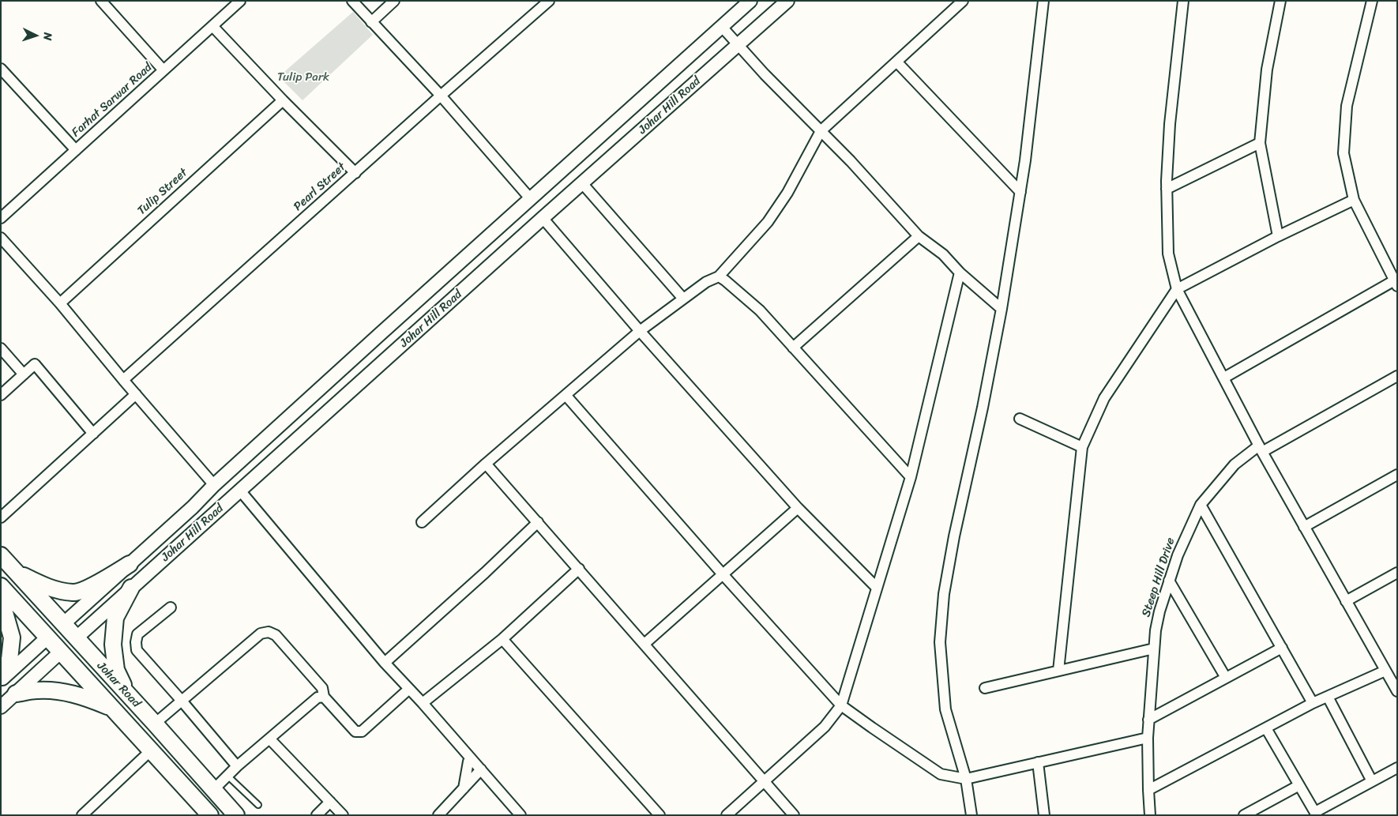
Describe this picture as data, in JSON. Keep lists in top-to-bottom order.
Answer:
{
  "streets": {
    "main road": ["Johar Road"],
    "street": [
      "Farhat Sarwar Road",
      "Johar Hill Road",
      "Pearl Street",
      "Tulip Street",
      "Steep Hill Drive"
    ]
  },
  "crossings": [
    ["Johar Hill Road", "Johar Road"]
  ],
  "parks": ["Tulip Park"],
  "north": "right"
}
